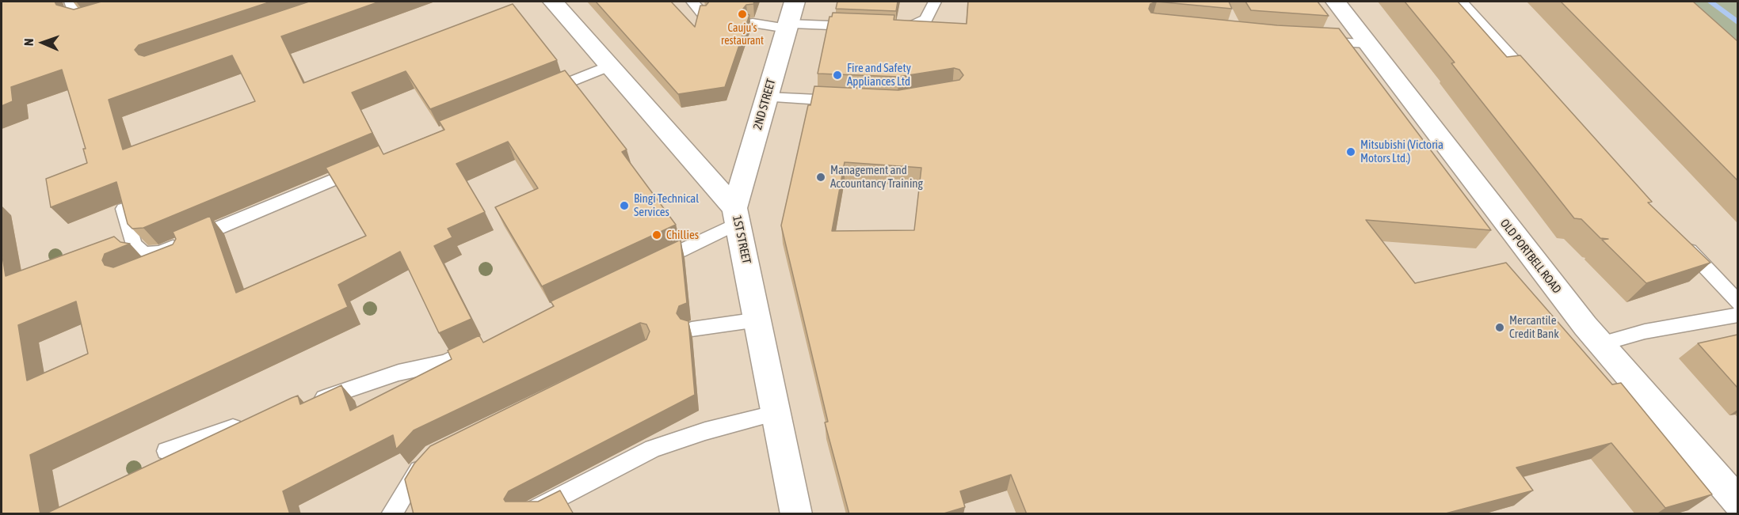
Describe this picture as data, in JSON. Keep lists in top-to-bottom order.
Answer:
{
  "streets": {
    "street": ["2ND STREET", "1ST STREET", "OLD PORTBELL ROAD"]
  },
  "crossings": [
    ["2ND STREET", "1ST STREET"]
  ],
  "places": [
    "Cauju's restaurant",
    "Fire and Safety Appliances Ltd",
    "Mitsubishi (Victoria Motors Ltd.)",
    "Management and Accountancy Training",
    "Bingi Technical Services",
    "Chillies",
    "Mercantile Credit Bank"
  ],
  "north": "left"
}
